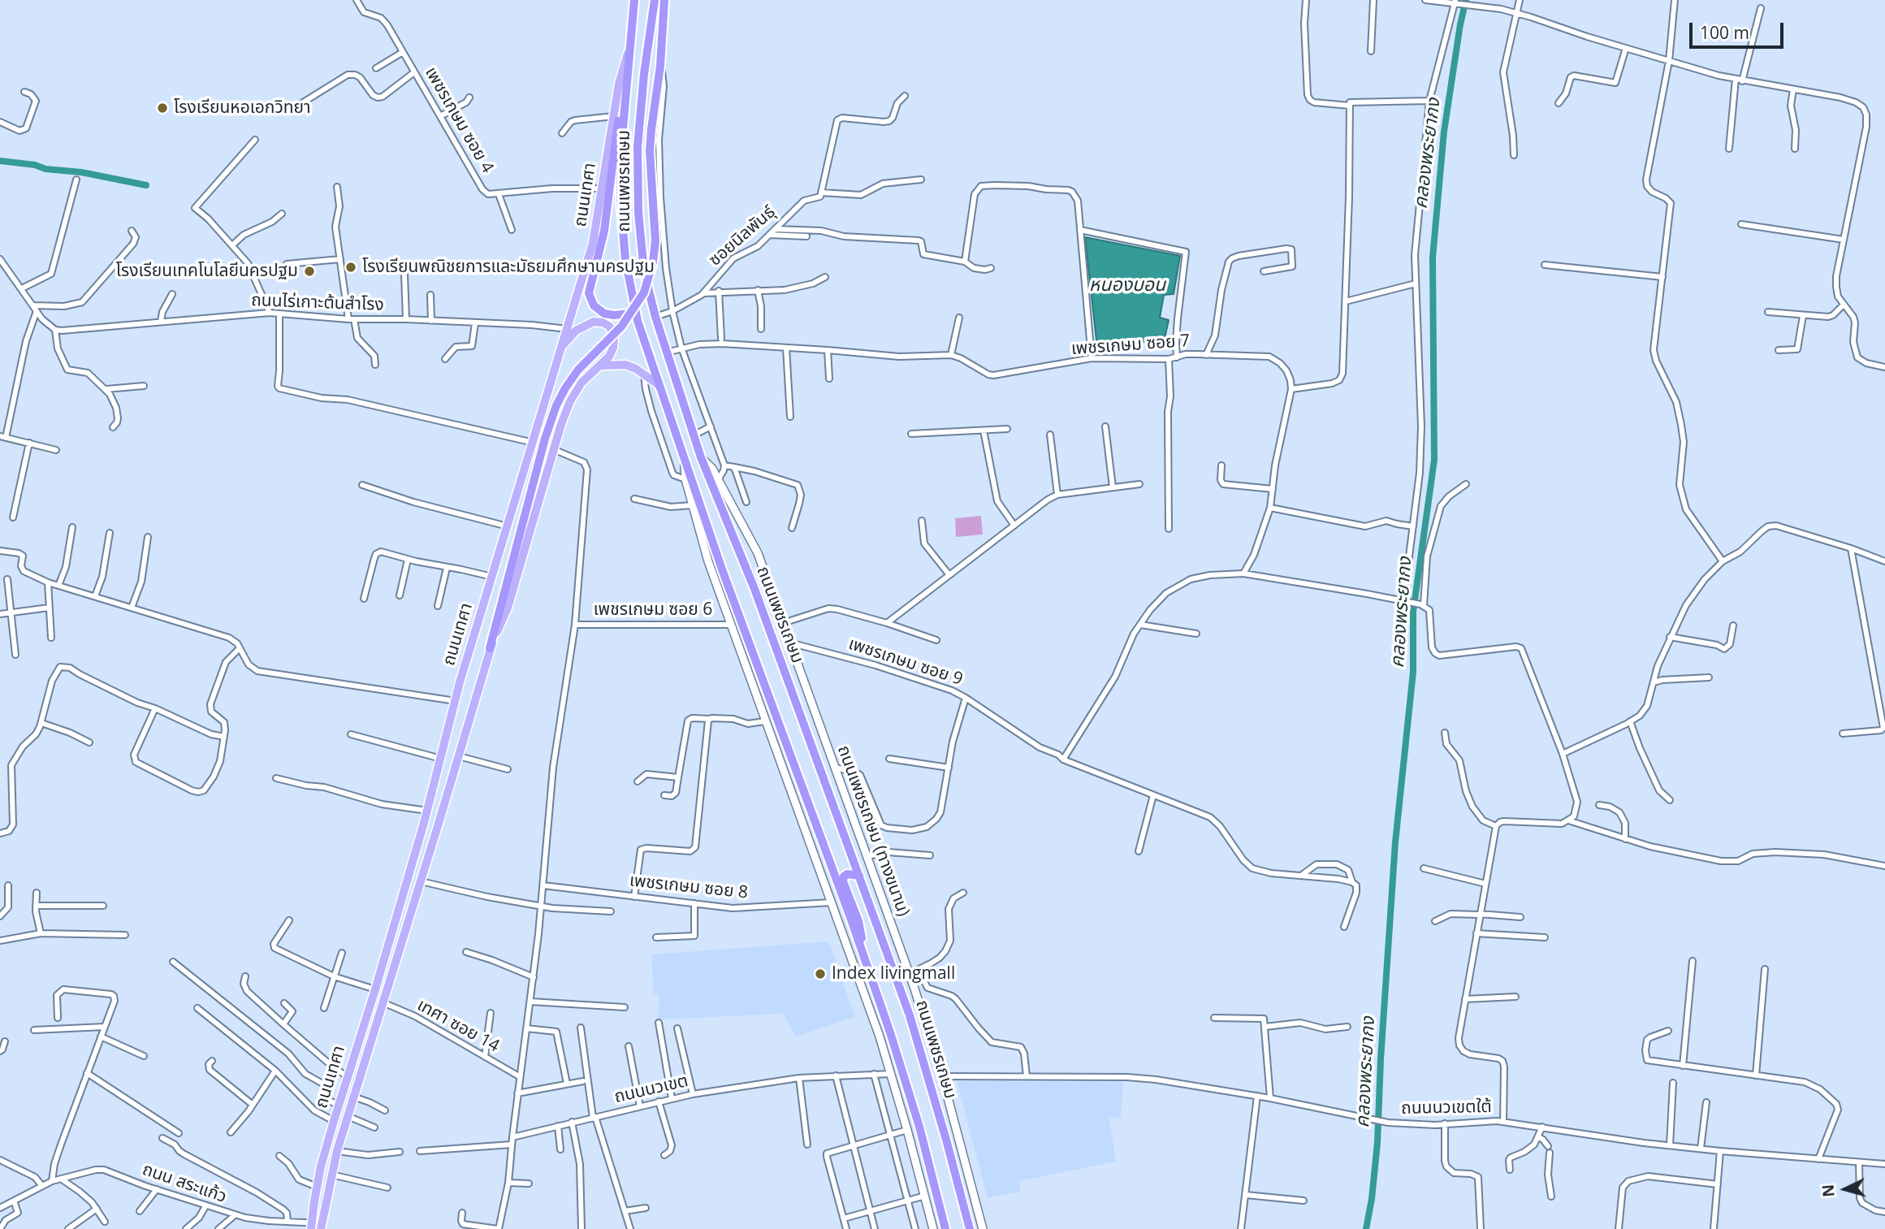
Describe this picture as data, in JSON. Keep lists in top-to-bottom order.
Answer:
{
  "streets": {
    "highway": ["ถนนเพชรเกษม"],
    "main road": ["ถนนเทศา", "ถนนเพชรเกษม (ทางขนาน)"],
    "street": [
      "เพชรเกษม ซอย 4",
      "ซอยนิลพันธุ์",
      "ถนนไร่เกาะต้นสำโรง",
      "เพชรเกษม ซอย 7",
      "เพชรเกษม ซอย 6",
      "เพชรเกษม ซอย 9",
      "เพชรเกษม ซอย 8",
      "เทศา ซอย 14",
      "ถนนนวเขต",
      "ถนนนวเขตใต้",
      "ถนน สระแก้ว"
    ]
  },
  "crossings": [
    ["เพชรเกษม ซอย 4", "ถนนเทศา"],
    ["ถนนเพชรเกษม", "ถนนเทศา"],
    ["ถนนเพชรเกษม", "ซอยนิลพันธุ์"],
    ["ถนนเพชรเกษม", "ถนนเพชรเกษม (ทางขนาน)"],
    ["ถนนเทศา", "ถนนไร่เกาะต้นสำโรง"],
    ["ถนนเทศา", "เทศา ซอย 14"],
    ["ถนนเทศา", "ถนน สระแก้ว"],
    ["เพชรเกษม ซอย 9", "ถนนเพชรเกษม (ทางขนาน)"],
    ["ถนนเพชรเกษม (ทางขนาน)", "ถนนนวเขตใต้"]
  ],
  "water": ["คลองพระยากง", "หนองบอน"],
  "places": [
    "โรงเรียนหอเอกวิทยา",
    "โรงเรียนพณิชยการและมัธยมศึกษานครปฐม",
    "โรงเรียนเทคโนโลยีนครปฐม",
    "Index livingmall"
  ],
  "scale_bar": "100 m",
  "north": "left"
}
